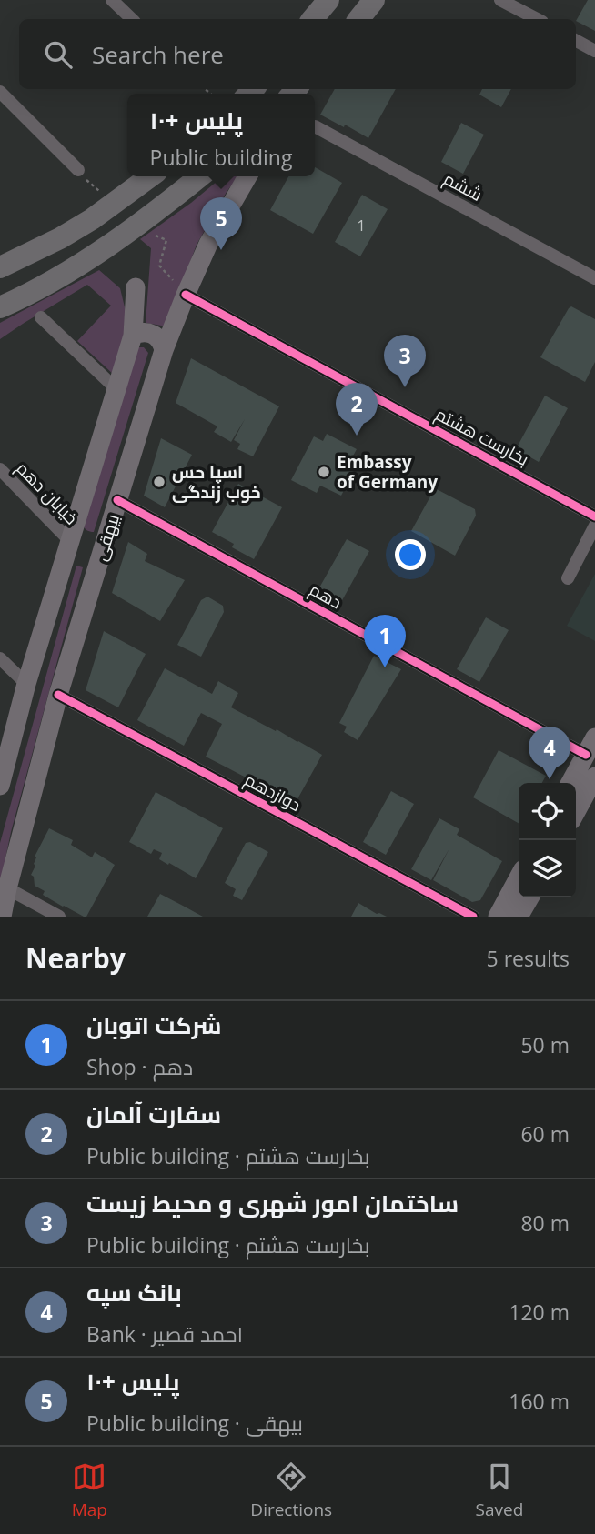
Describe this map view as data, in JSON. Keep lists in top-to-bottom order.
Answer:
{
  "streets": {
    "main road": ["بیهقی"],
    "street": [
      "ششم",
      "بخارست هشتم",
      "خیابان دهم",
      "دهم",
      "دوازدهم"
    ]
  },
  "crossings": [
    ["بخارست هشتم", "بیهقی"],
    ["خیابان دهم", "بیهقی"],
    ["بیهقی", "دهم"],
    ["بیهقی", "دوازدهم"]
  ],
  "places": ["Embassy of Germany", "اسپا حس خوب زندگی"],
  "house_numbers": ["1"],
  "page": {
    "search": "Search here",
    "popup": ["پلیس +۱٠", "Public building"],
    "pins": [
      "5",
      "3",
      "2",
      "1",
      "4"
    ],
    "heading": ["Nearby", "5 results"],
    "list": [
      {
        "mark": "1",
        "name": "شرکت اتوبان",
        "note": "Shop · دهم",
        "value": "50 m"
      },
      {
        "mark": "2",
        "name": "سفارت آلمان",
        "note": "Public building · بخارست هشتم",
        "value": "60 m"
      },
      {
        "mark": "3",
        "name": "ساختمان امور شهری و محیط زیست",
        "note": "Public building · بخارست هشتم",
        "value": "80 m"
      },
      {
        "mark": "4",
        "name": "بانک سپه",
        "note": "Bank · احمد قصیر",
        "value": "120 m"
      },
      {
        "mark": "5",
        "name": "پلیس +۱٠",
        "note": "Public building · بیهقی",
        "value": "160 m"
      }
    ],
    "nav": ["Map", "Directions", "Saved"]
  }
}
